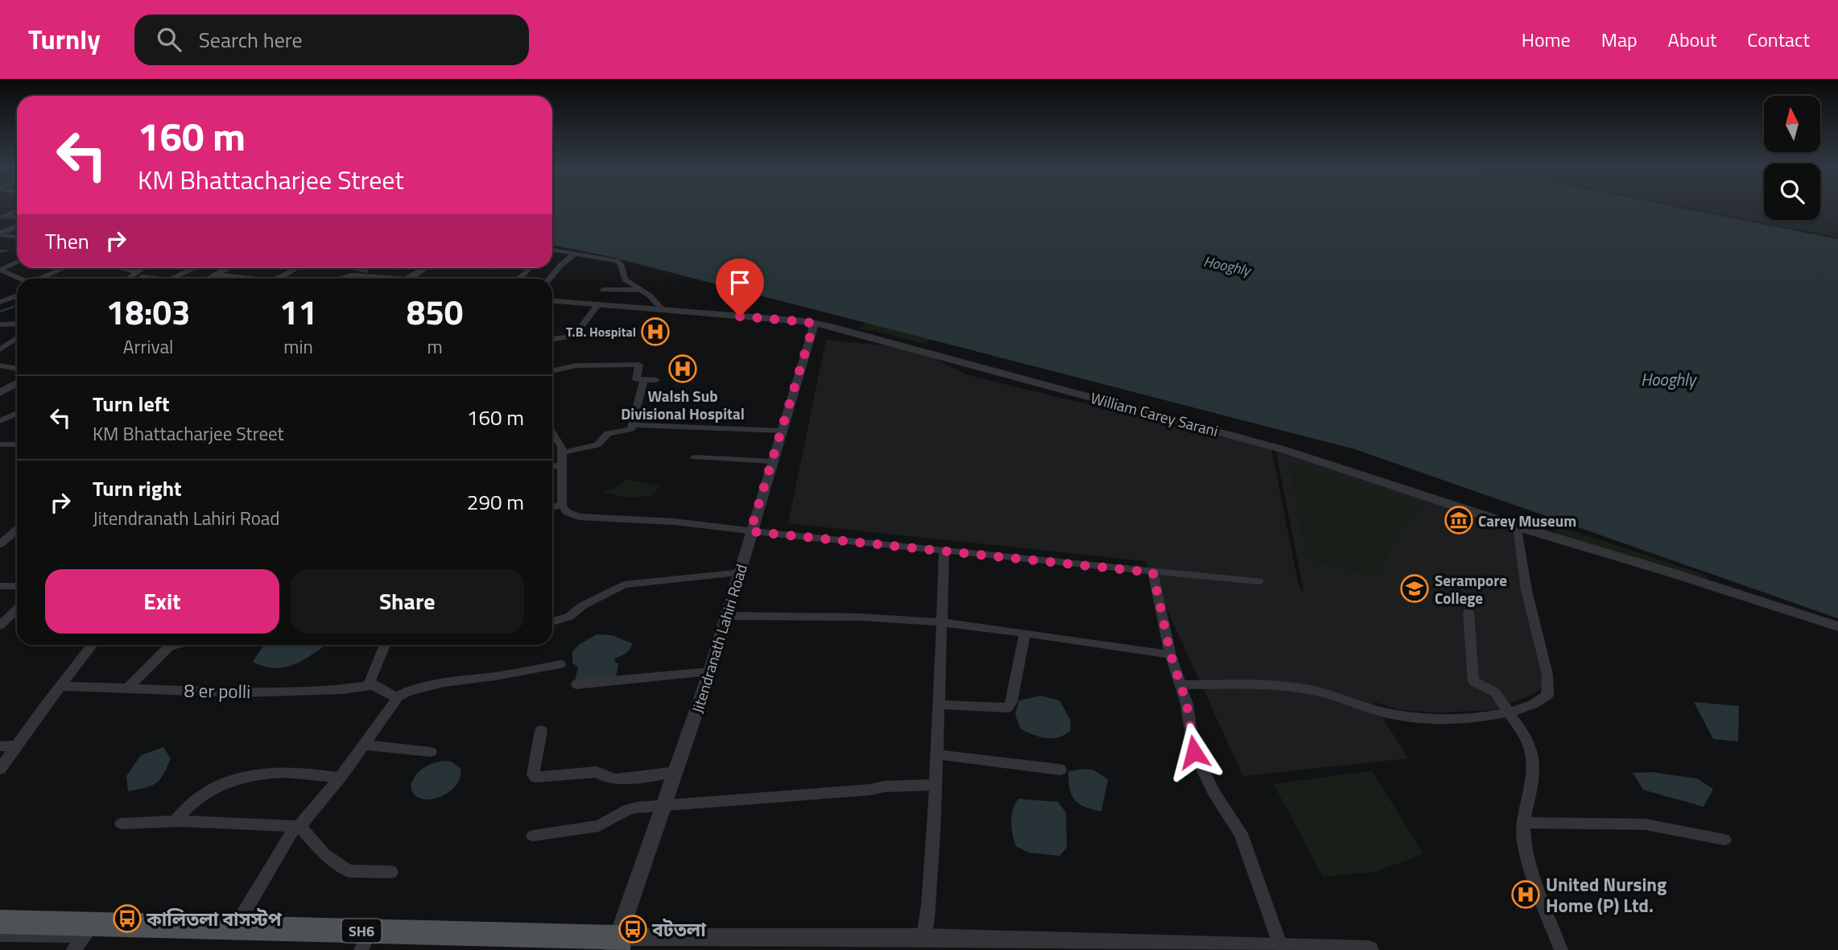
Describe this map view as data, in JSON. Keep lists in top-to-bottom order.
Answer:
{
  "streets": {
    "main road": ["SH6"],
    "street": ["William Carey Sarani", "Jitendranath Lahiri Road", "8 er polli"]
  },
  "crossings": [
    ["William Carey Sarani", "Jitendranath Lahiri Road"],
    ["Jitendranath Lahiri Road", "SH6"]
  ],
  "water": ["Hooghly"],
  "places": {
    "hospital": ["T.B. Hospital", "Walsh Sub Divisional Hospital", "United Nursing Home (P) Ltd."],
    "museum": ["Carey Museum"],
    "school or university": ["Serampore College"],
    "bus stop": ["কালিতলা বাসস্টপ", "বটতলা"]
  },
  "north": "top",
  "page": {
    "header": "Turnly",
    "search": "Search here",
    "nav": [
      "Home",
      "Map",
      "About",
      "Contact"
    ],
    "turn": ["160 m", "KM Bhattacharjee Street"],
    "then": "Then",
    "eta": [
      "18:03",
      "Arrival",
      "11",
      "min",
      "850",
      "m"
    ],
    "list": [
      {
        "name": "Turn left",
        "note": "KM Bhattacharjee Street",
        "value": "160 m"
      },
      {
        "name": "Turn right",
        "note": "Jitendranath Lahiri Road",
        "value": "290 m"
      }
    ],
    "buttons": ["Exit", "Share"]
  }
}
